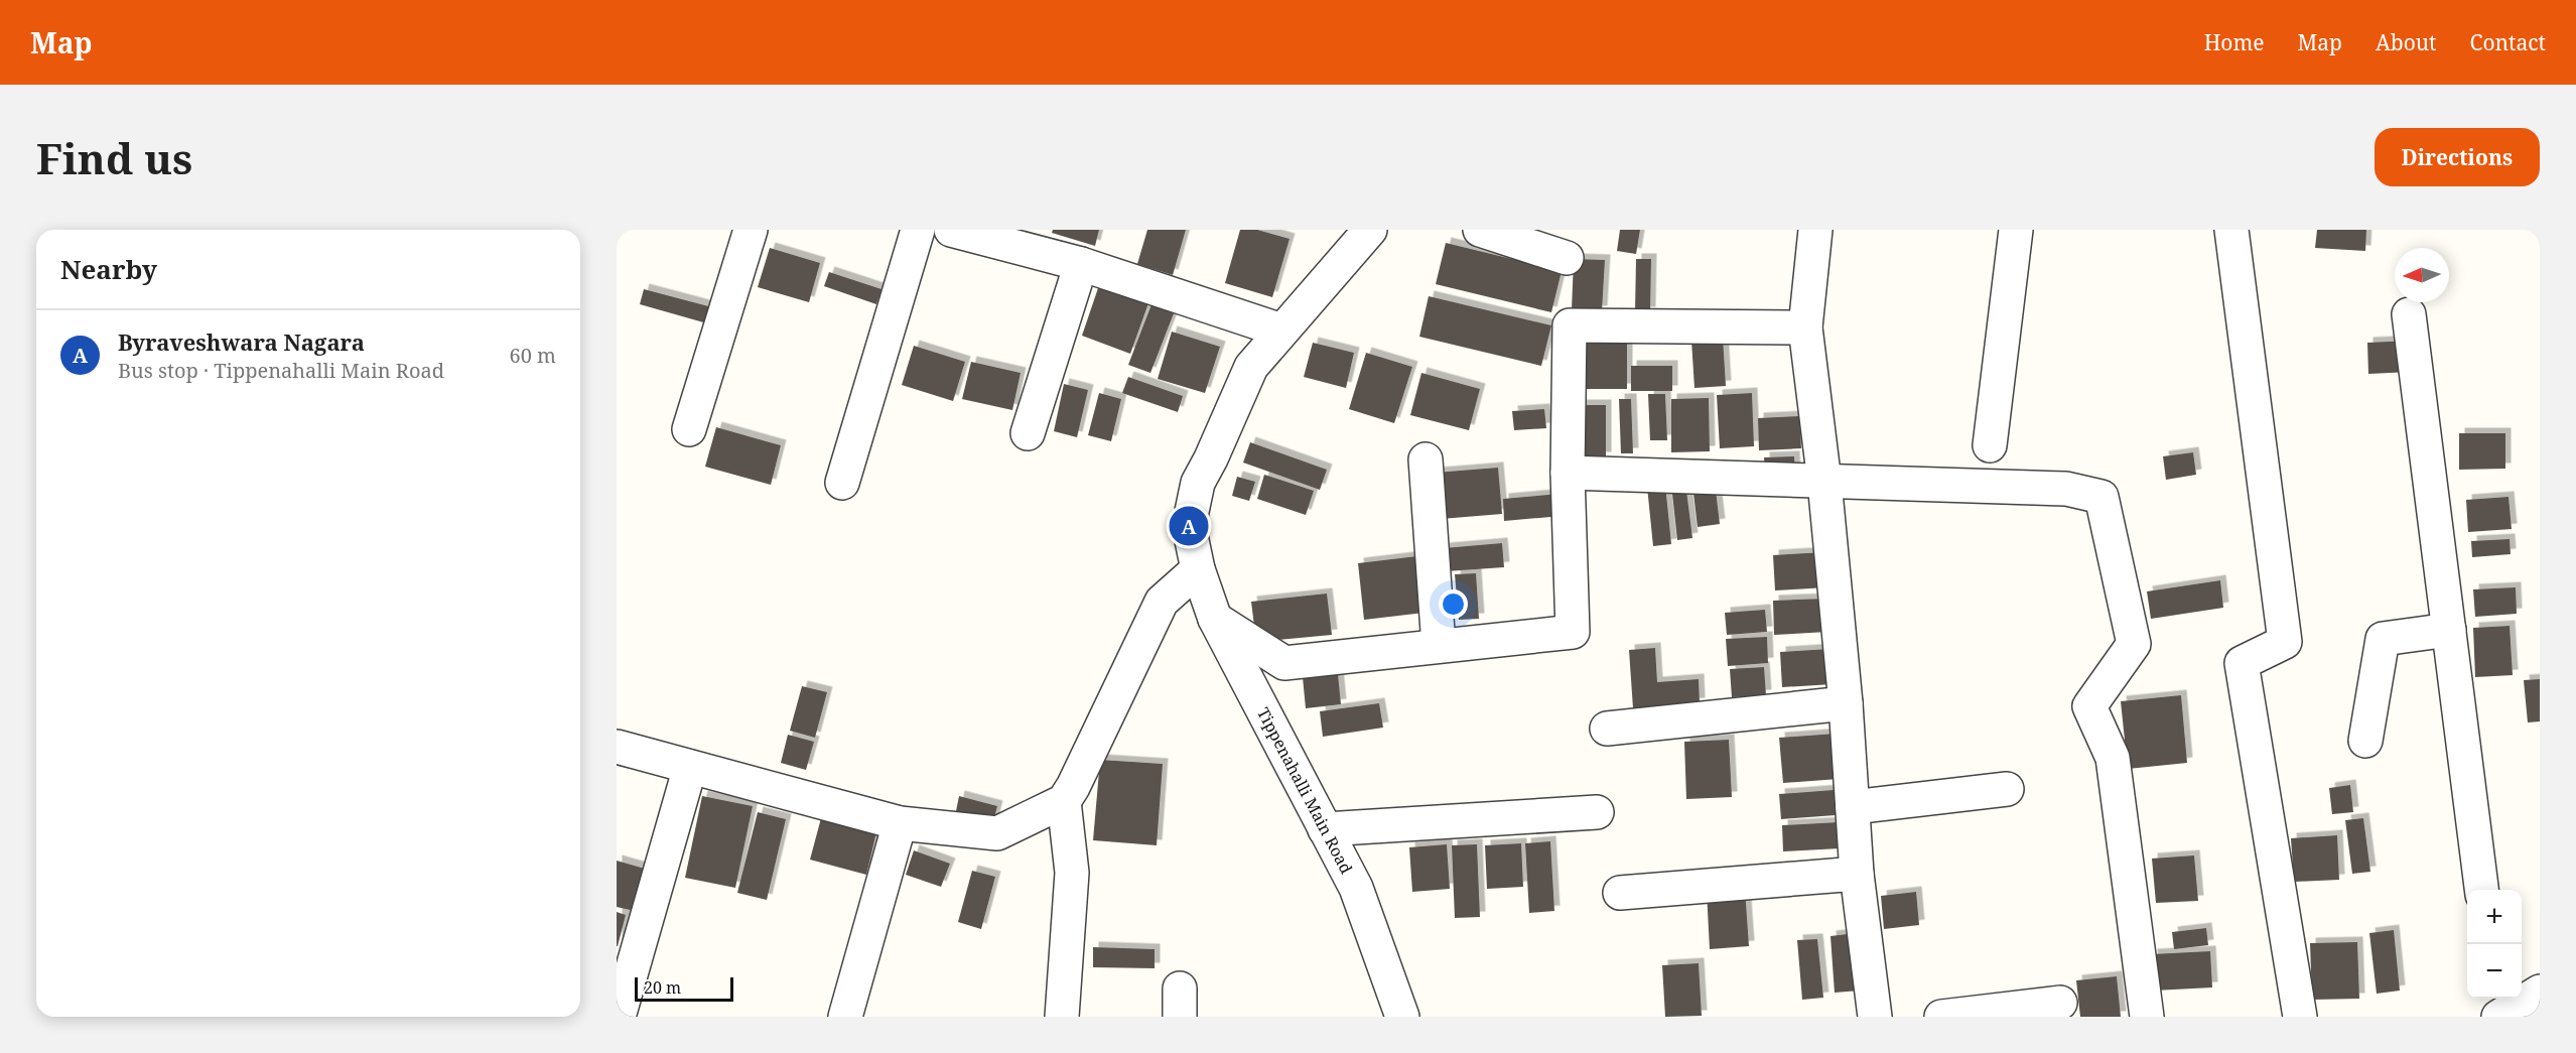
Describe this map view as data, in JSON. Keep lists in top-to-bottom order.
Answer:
{
  "streets": {
    "street": ["Tippenahalli Main Road"]
  },
  "scale_bar": "20 m",
  "north": "left",
  "page": {
    "header": "Map",
    "nav": [
      "Home",
      "Map",
      "About",
      "Contact"
    ],
    "buttons": "Directions",
    "title": "Find us",
    "heading": "Nearby",
    "list": [
      {
        "mark": "A",
        "name": "Byraveshwara Nagara",
        "note": "Bus stop · Tippenahalli Main Road",
        "value": "60 m"
      }
    ],
    "pins": "A",
    "map_buttons": ["+", "−"],
    "scale": "20 m"
  }
}
